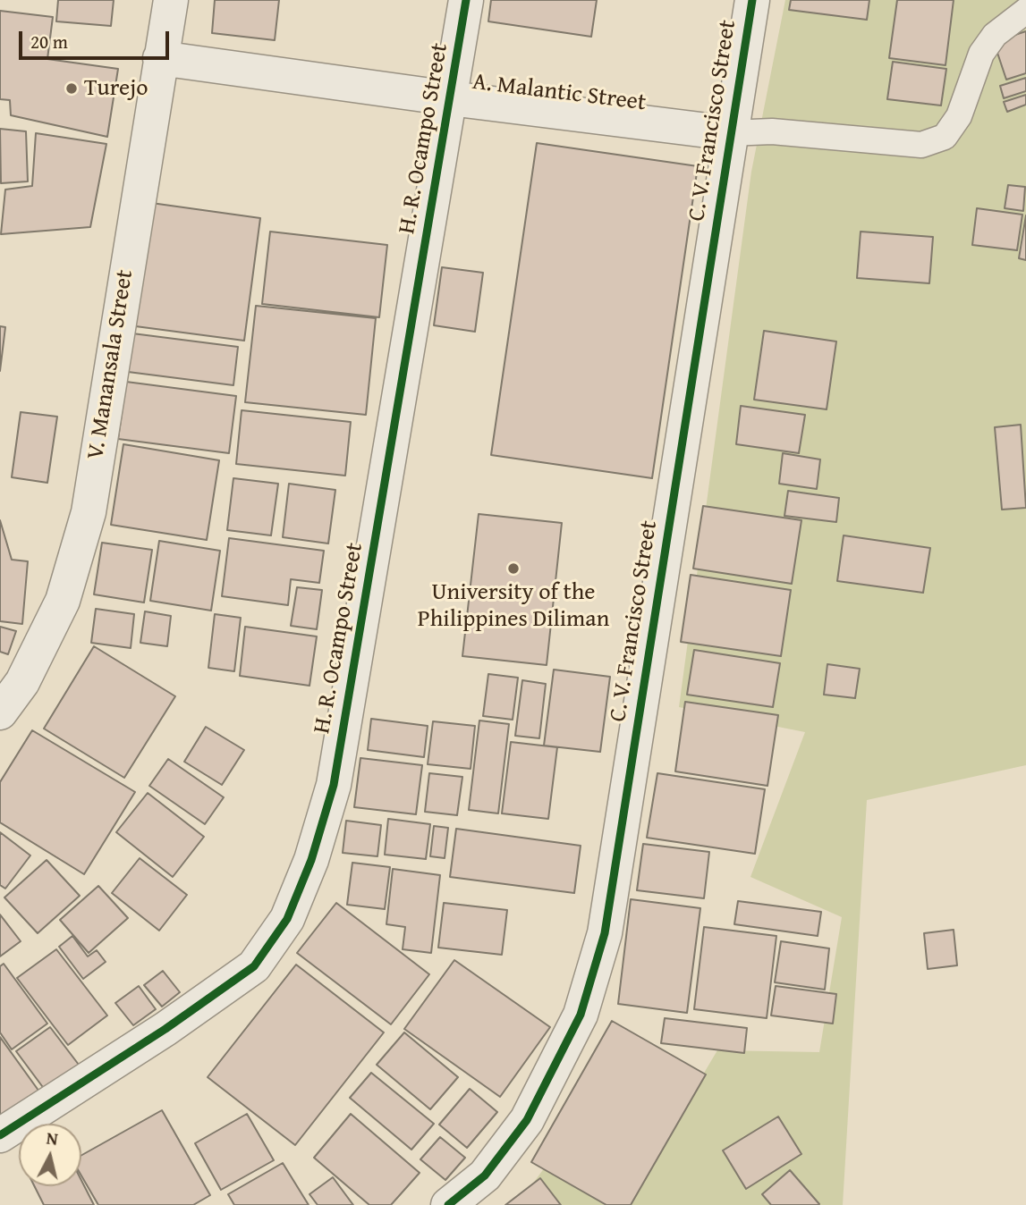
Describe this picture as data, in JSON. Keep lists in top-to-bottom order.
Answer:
{
  "streets": {
    "street": [
      "A. Malantic Street",
      "C. V. Francisco Street",
      "H. R. Ocampo Street",
      "V. Manansala Street"
    ]
  },
  "crossings": [
    ["A. Malantic Street", "C. V. Francisco Street"],
    ["A. Malantic Street", "H. R. Ocampo Street"],
    ["A. Malantic Street", "V. Manansala Street"]
  ],
  "places": ["Turejo", "University of the Philippines Diliman"],
  "scale_bar": "20 m",
  "north": "top"
}
